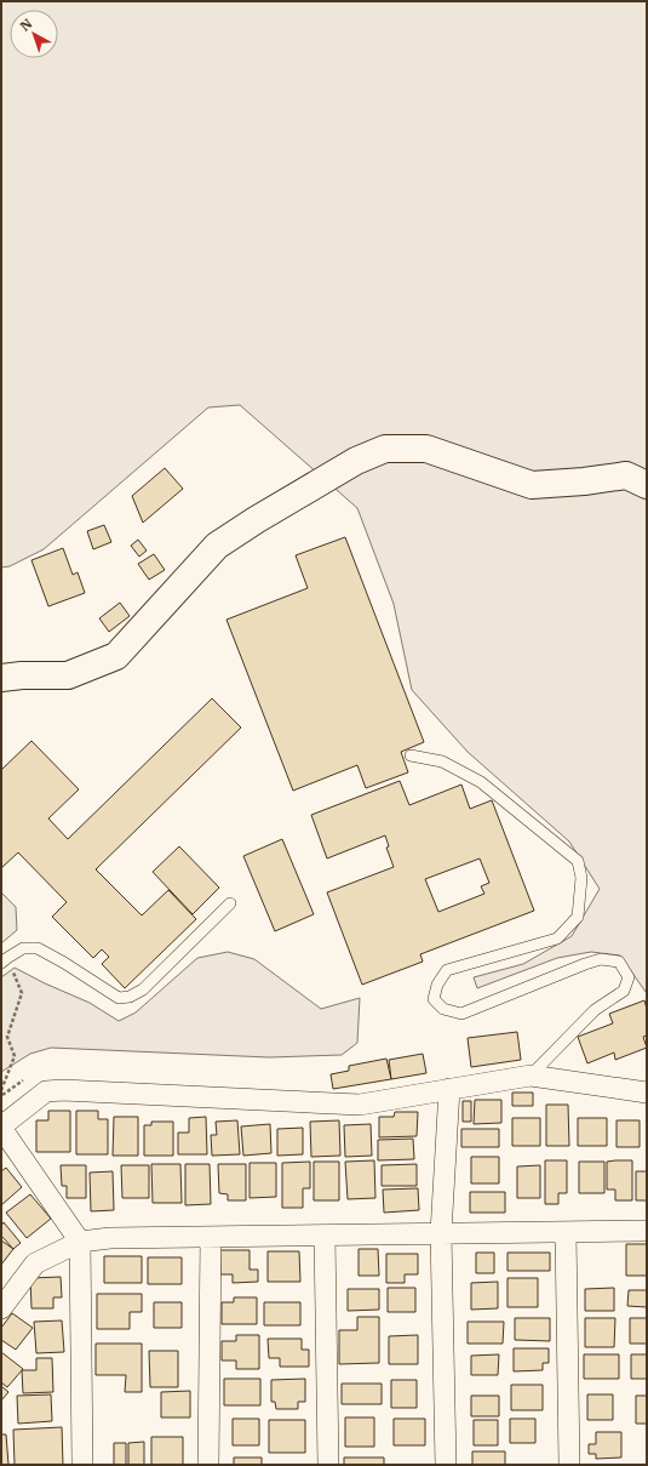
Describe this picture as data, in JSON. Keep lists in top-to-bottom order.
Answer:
{
  "north": "top left"
}
